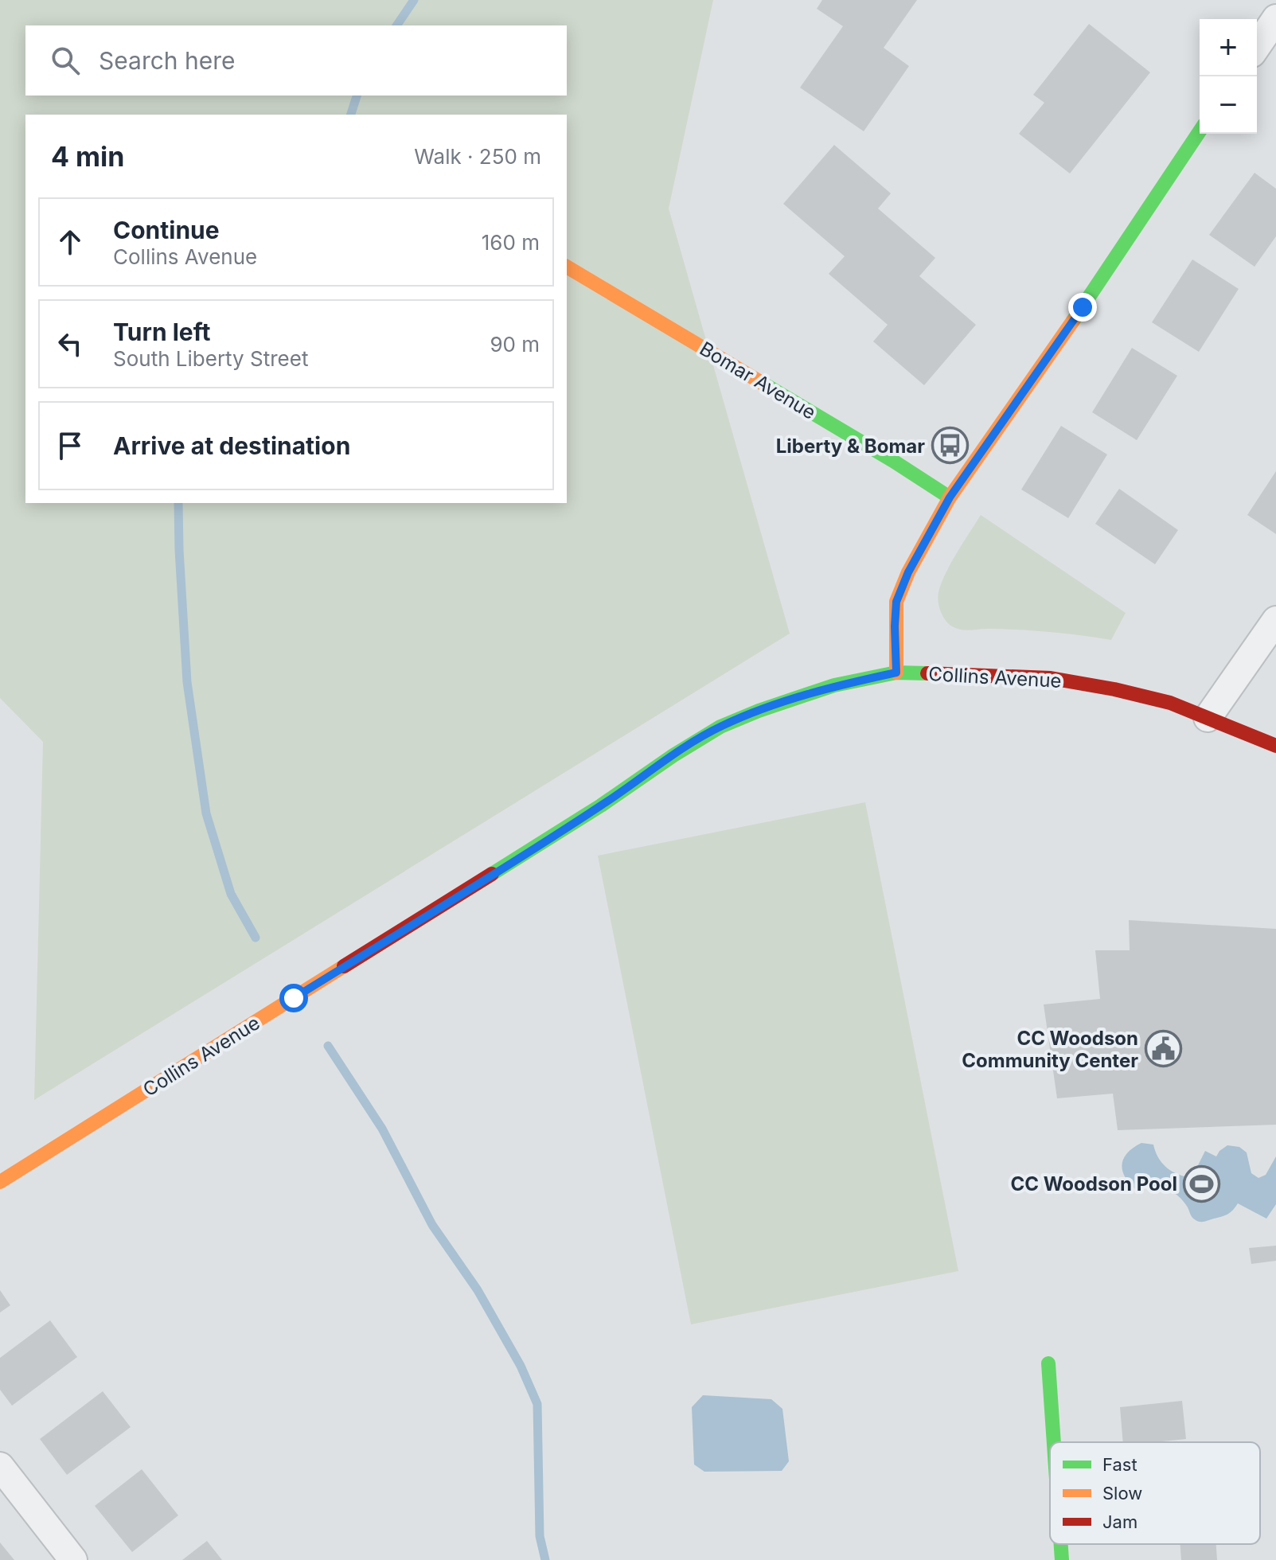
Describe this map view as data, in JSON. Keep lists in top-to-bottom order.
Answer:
{
  "streets": {
    "street": ["Bomar Avenue", "Collins Avenue"]
  },
  "places": {
    "bus stop": ["Liberty & Bomar"],
    "public building": ["CC Woodson Community Center"],
    "sports": ["CC Woodson Pool"]
  },
  "legend": ["Fast", "Slow", "Jam"],
  "page": {
    "map_buttons": ["+", "−"],
    "search": "Search here",
    "heading": ["4 min", "Walk · 250 m"],
    "list": [
      ["Continue", "Collins Avenue", "160 m"],
      ["Turn left", "South Liberty Street", "90 m"],
      "Arrive at destination"
    ]
  }
}
